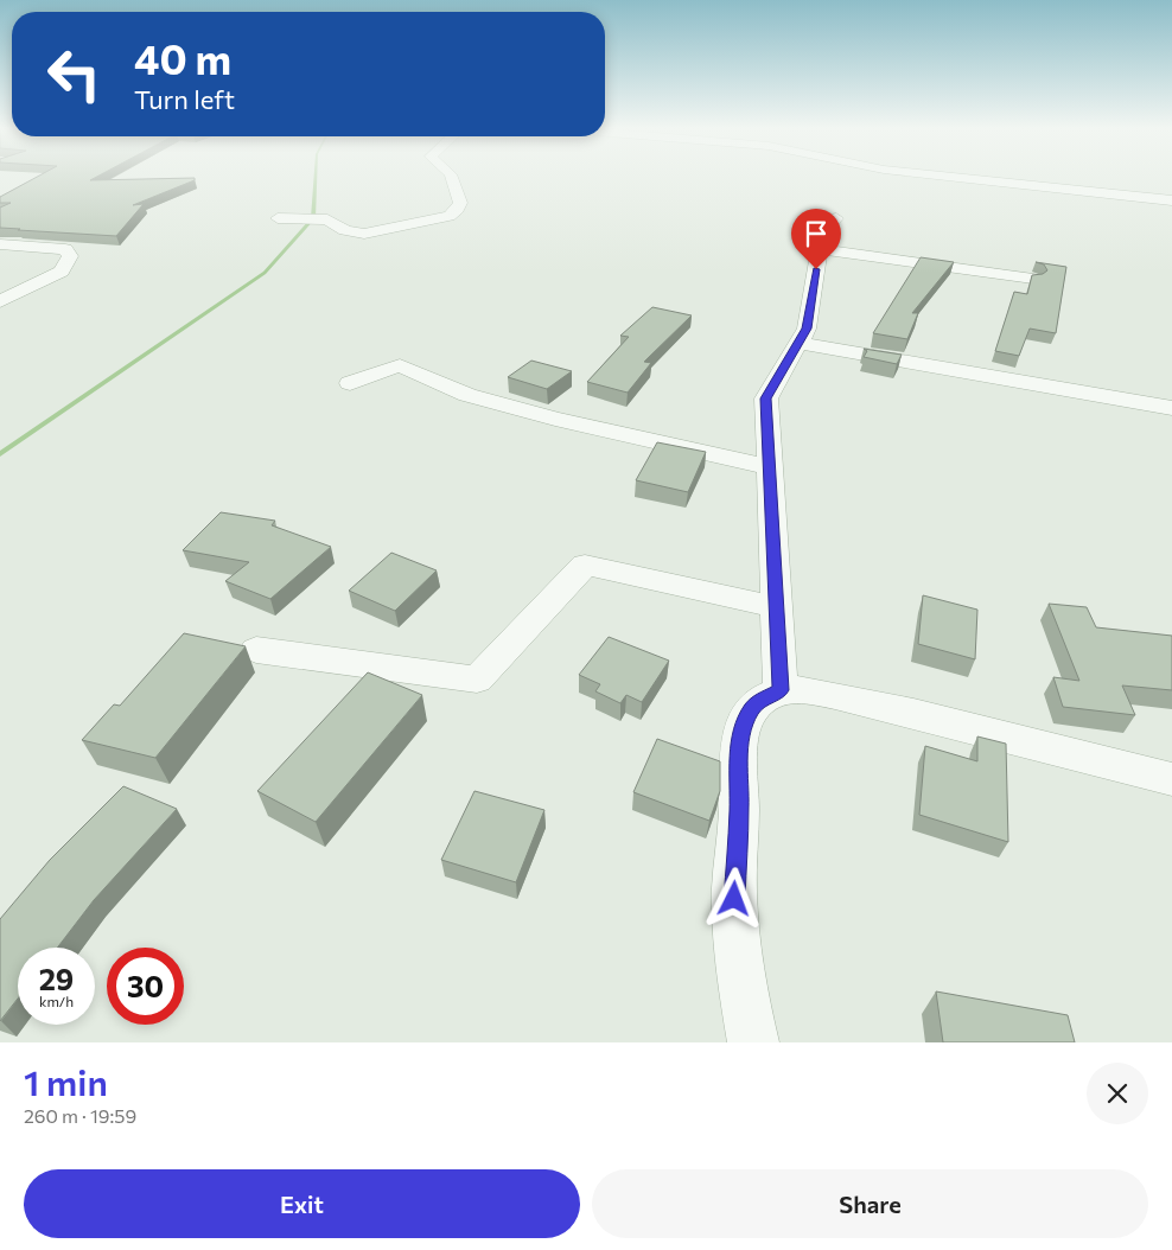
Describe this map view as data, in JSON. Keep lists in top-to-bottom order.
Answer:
{
  "page": {
    "turn": ["40 m", "Turn left"],
    "speed": "29 km/h",
    "limit": "30",
    "heading": ["1 min", "260 m · 19:59"],
    "buttons": ["Exit", "Share"]
  }
}
